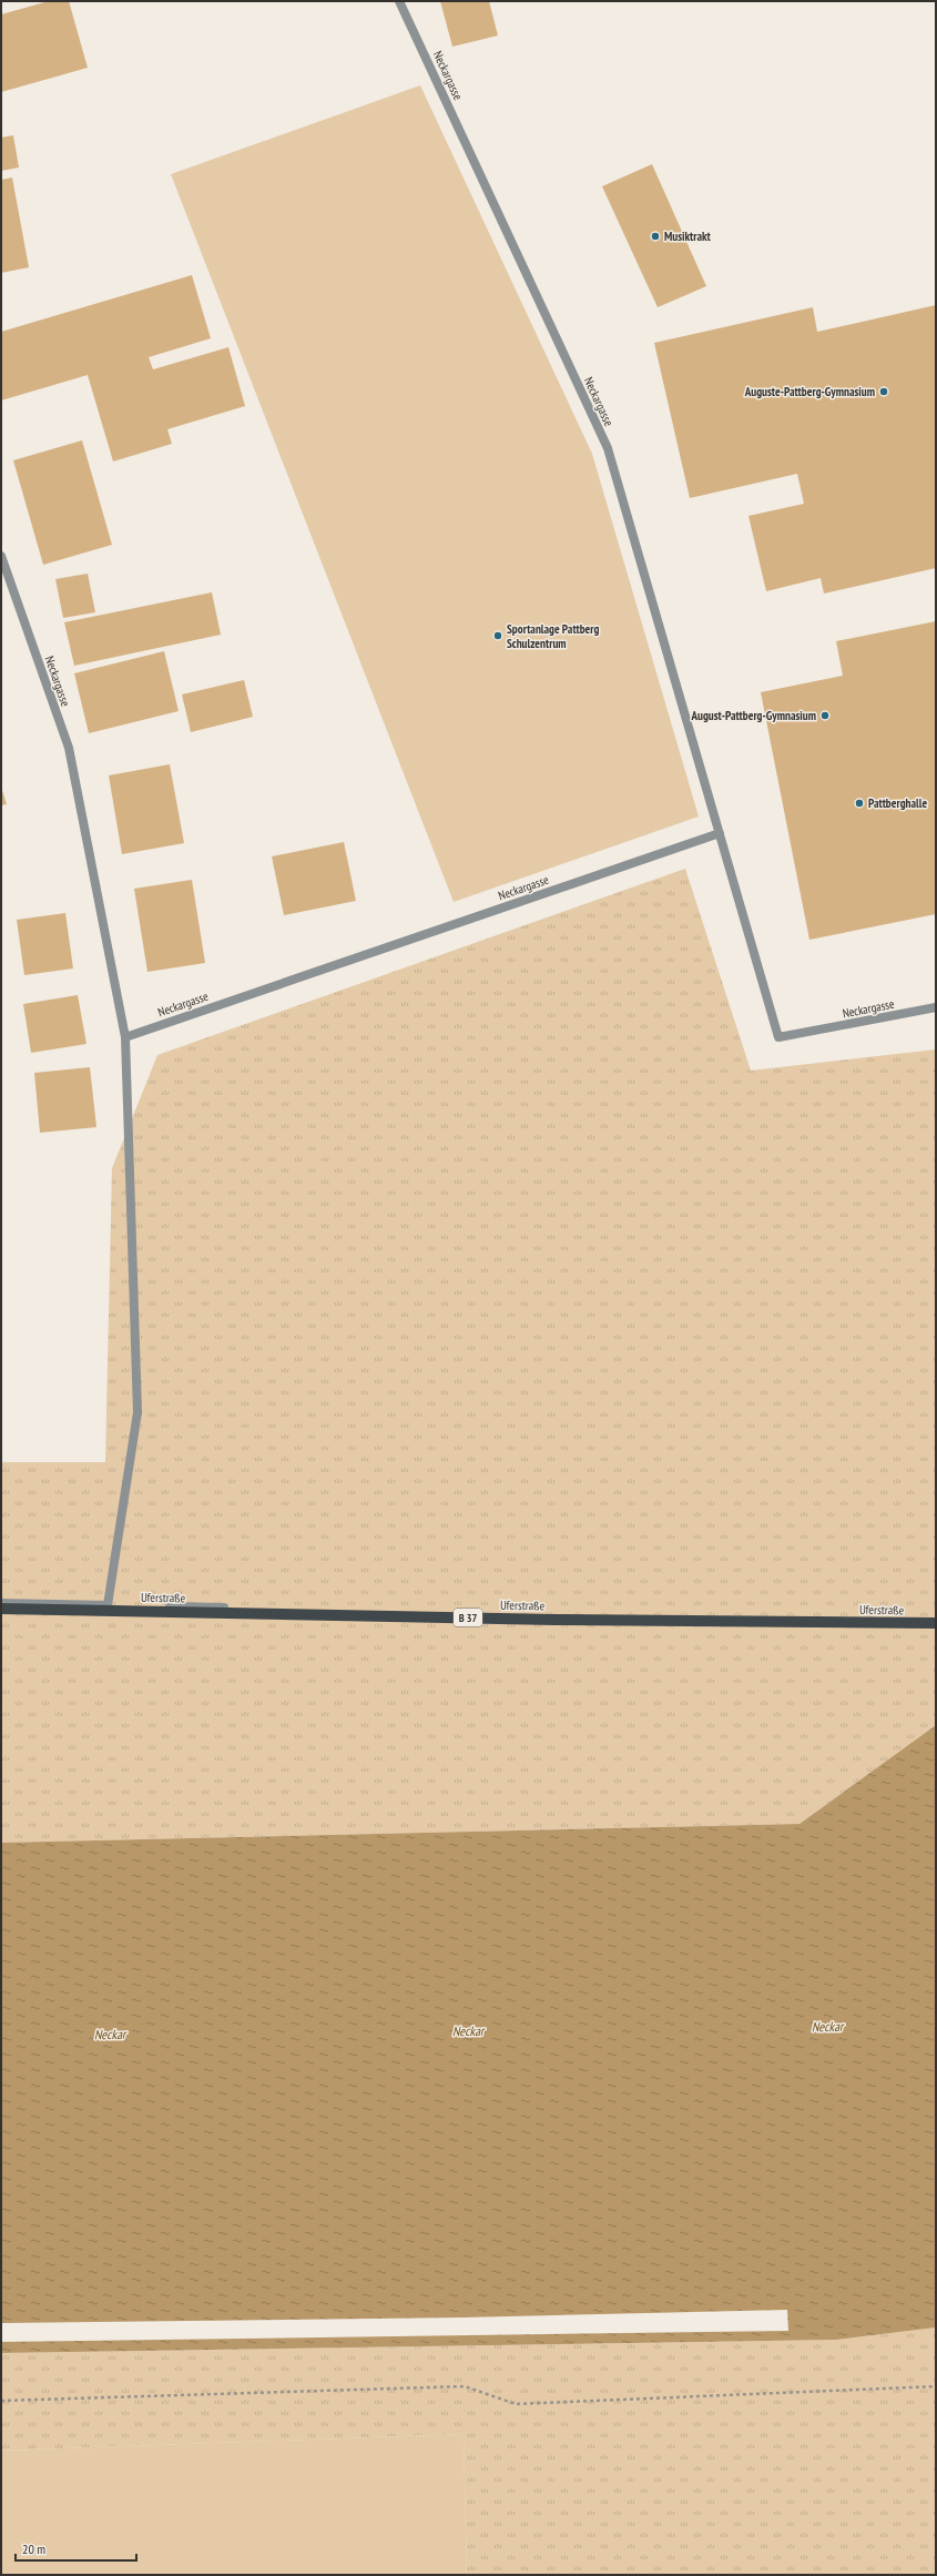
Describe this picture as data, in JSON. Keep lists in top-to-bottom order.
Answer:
{
  "streets": {
    "main road": ["Uferstraße", "B 37"],
    "street": ["Neckargasse"]
  },
  "water": ["Neckar"],
  "places": [
    "Musiktrakt",
    "Auguste-Pattberg-Gymnasium",
    "Sportanlage Pattberg Schulzentrum",
    "August-Pattberg-Gymnasium",
    "Pattberghalle"
  ],
  "scale_bar": "20 m"
}
